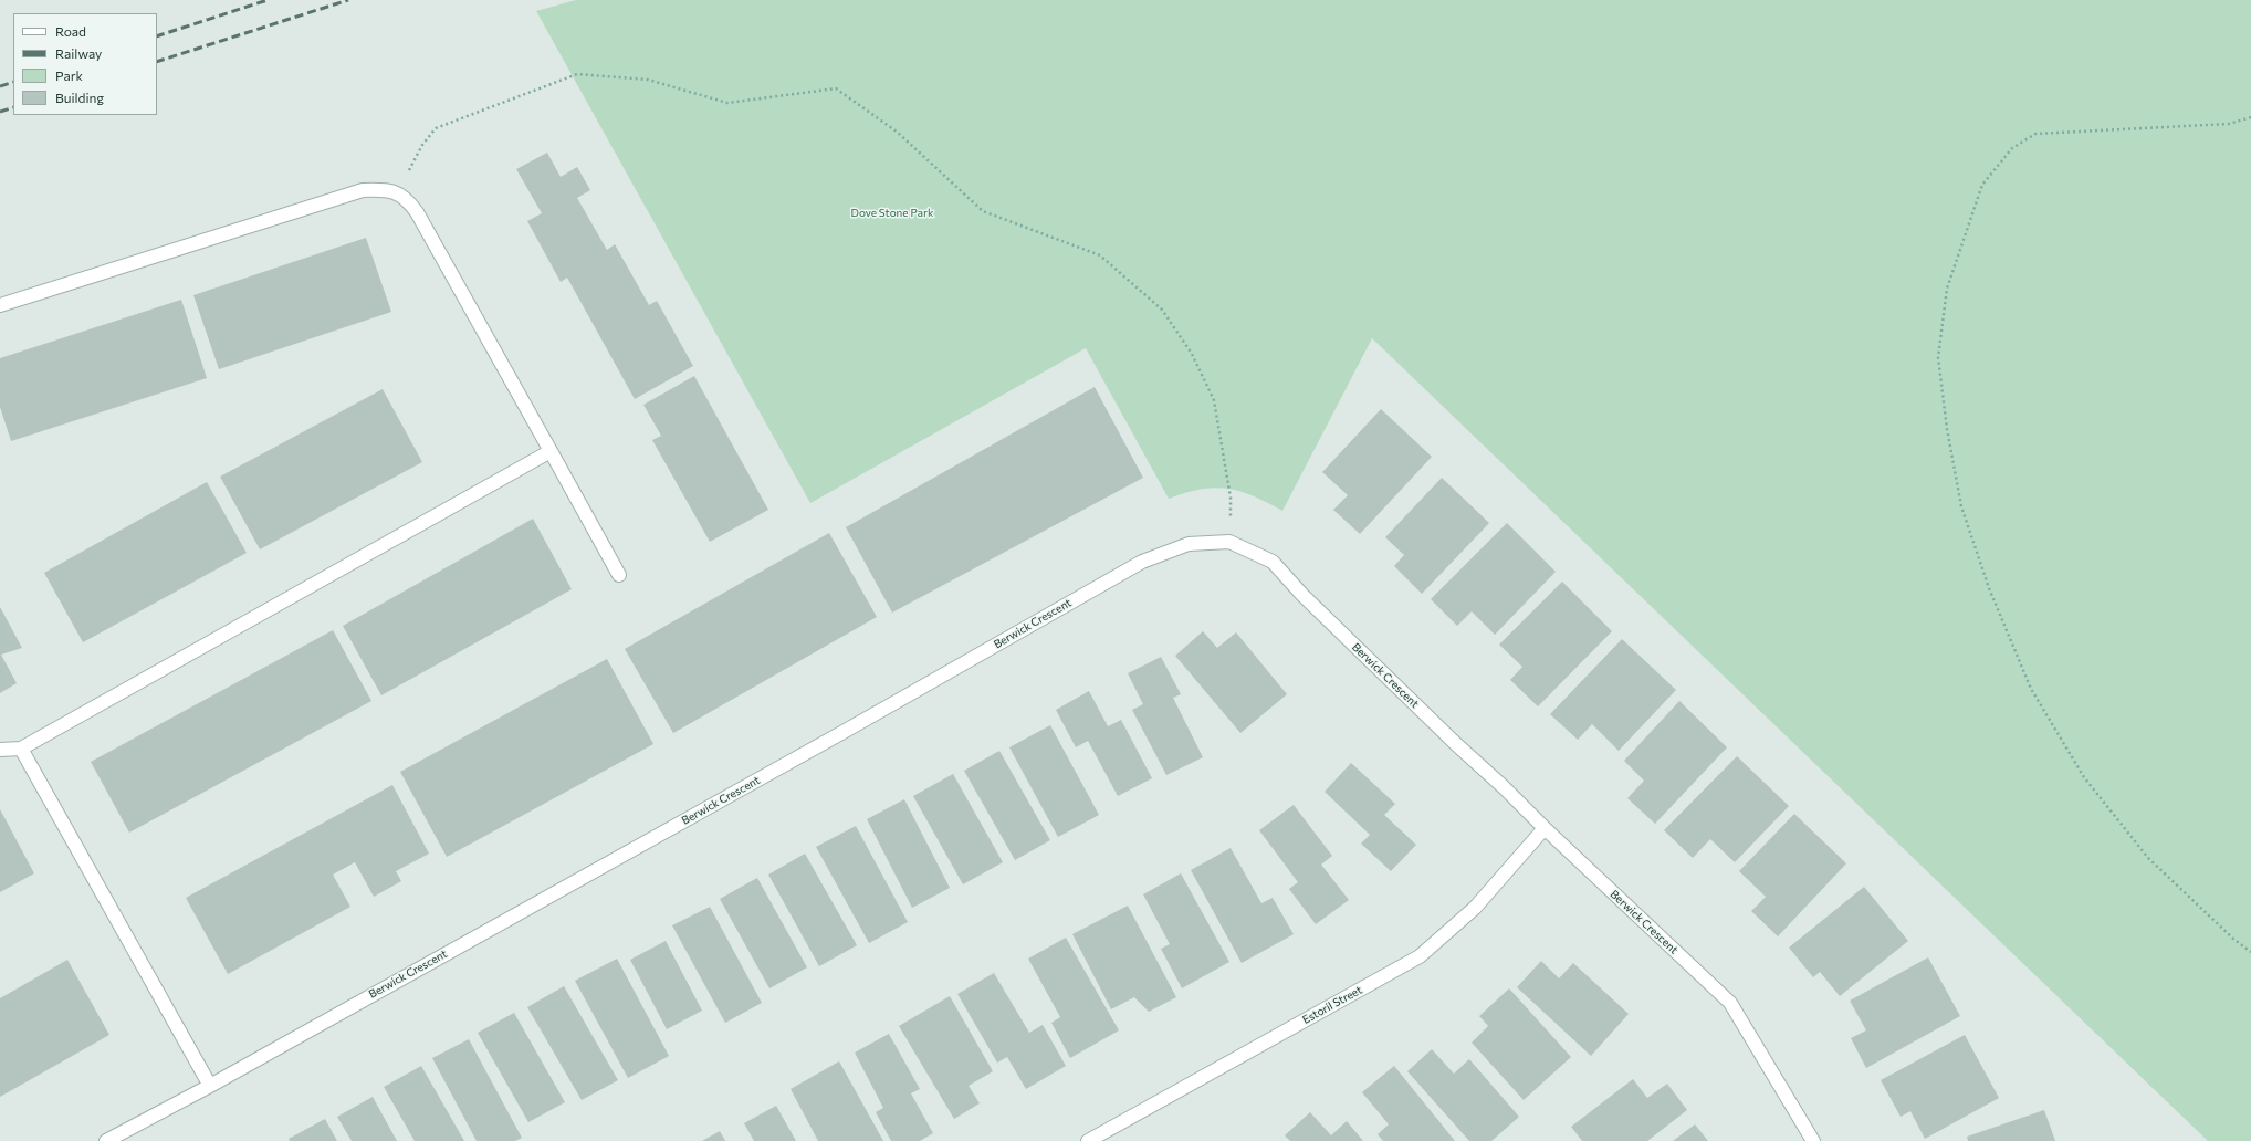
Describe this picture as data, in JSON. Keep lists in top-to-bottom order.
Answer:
{
  "streets": {
    "street": ["Berwick Crescent", "Estoril Street"]
  },
  "crossings": [
    ["Berwick Crescent", "Estoril Street"]
  ],
  "parks": ["Dove Stone Park"],
  "legend": [
    "Road",
    "Railway",
    "Park",
    "Building"
  ]
}
